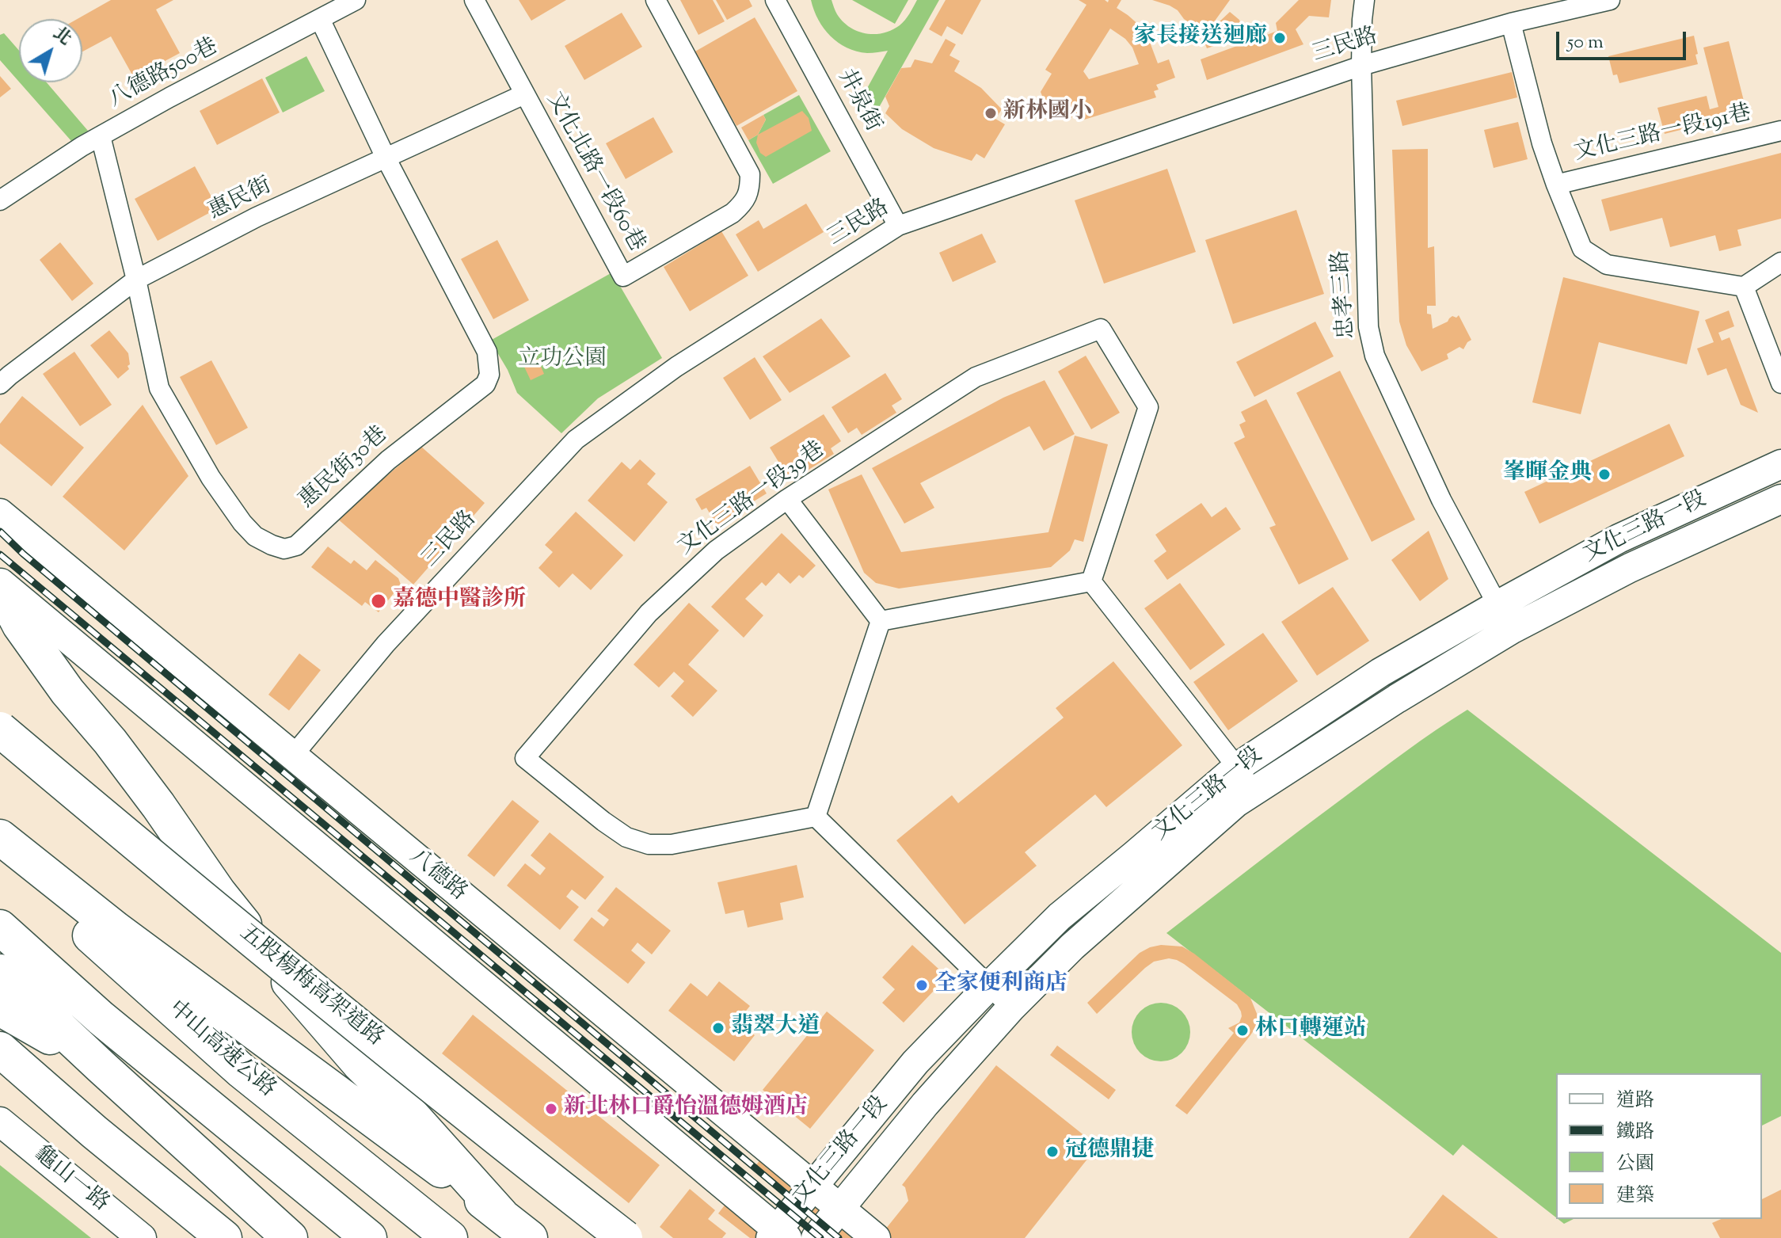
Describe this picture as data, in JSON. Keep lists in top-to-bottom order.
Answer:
{
  "streets": {
    "highway": ["五股楊梅高架道路", "中山高速公路"],
    "street": [
      "三民路",
      "八德路500巷",
      "井泉街",
      "文化三路一段191巷",
      "文化北路一段60巷",
      "惠民街",
      "忠孝三路",
      "惠民街30巷",
      "文化三路一段39巷",
      "文化三路一段",
      "八德路",
      "龜山一路"
    ]
  },
  "crossings": [
    ["三民路", "井泉街"],
    ["三民路", "文化三路一段191巷"],
    ["三民路", "忠孝三路"],
    ["三民路", "八德路"],
    ["八德路500巷", "惠民街30巷"],
    ["文化北路一段60巷", "惠民街"],
    ["惠民街", "惠民街30巷"],
    ["忠孝三路", "文化三路一段"],
    ["文化三路一段", "八德路"]
  ],
  "parks": ["立功公園"],
  "places": [
    "家長接送迴廊",
    "新林國小",
    "峯暉金典",
    "嘉德中醫診所",
    "全家便利商店",
    "翡翠大道",
    "林口轉運站",
    "新北林口爵怡溫德姆酒店",
    "冠德鼎捷"
  ],
  "legend": [
    "道路",
    "鐵路",
    "公園",
    "建築"
  ],
  "scale_bar": "50 m",
  "north": "top right"
}
